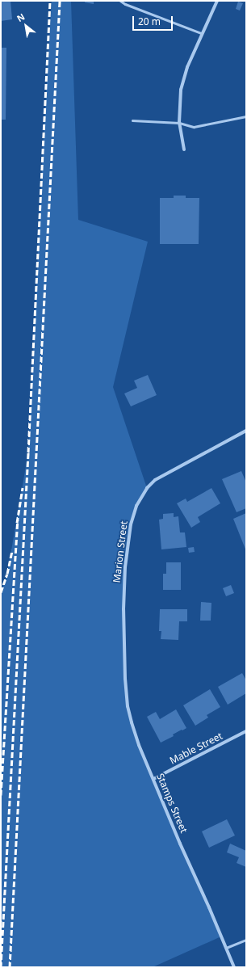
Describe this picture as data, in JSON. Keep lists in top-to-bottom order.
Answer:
{
  "streets": {
    "street": ["Marion Street", "Mable Street", "Stamps Street"]
  },
  "crossings": [
    ["Marion Street", "Stamps Street"],
    ["Mable Street", "Stamps Street"]
  ],
  "scale_bar": "20 m",
  "north": "top left"
}
